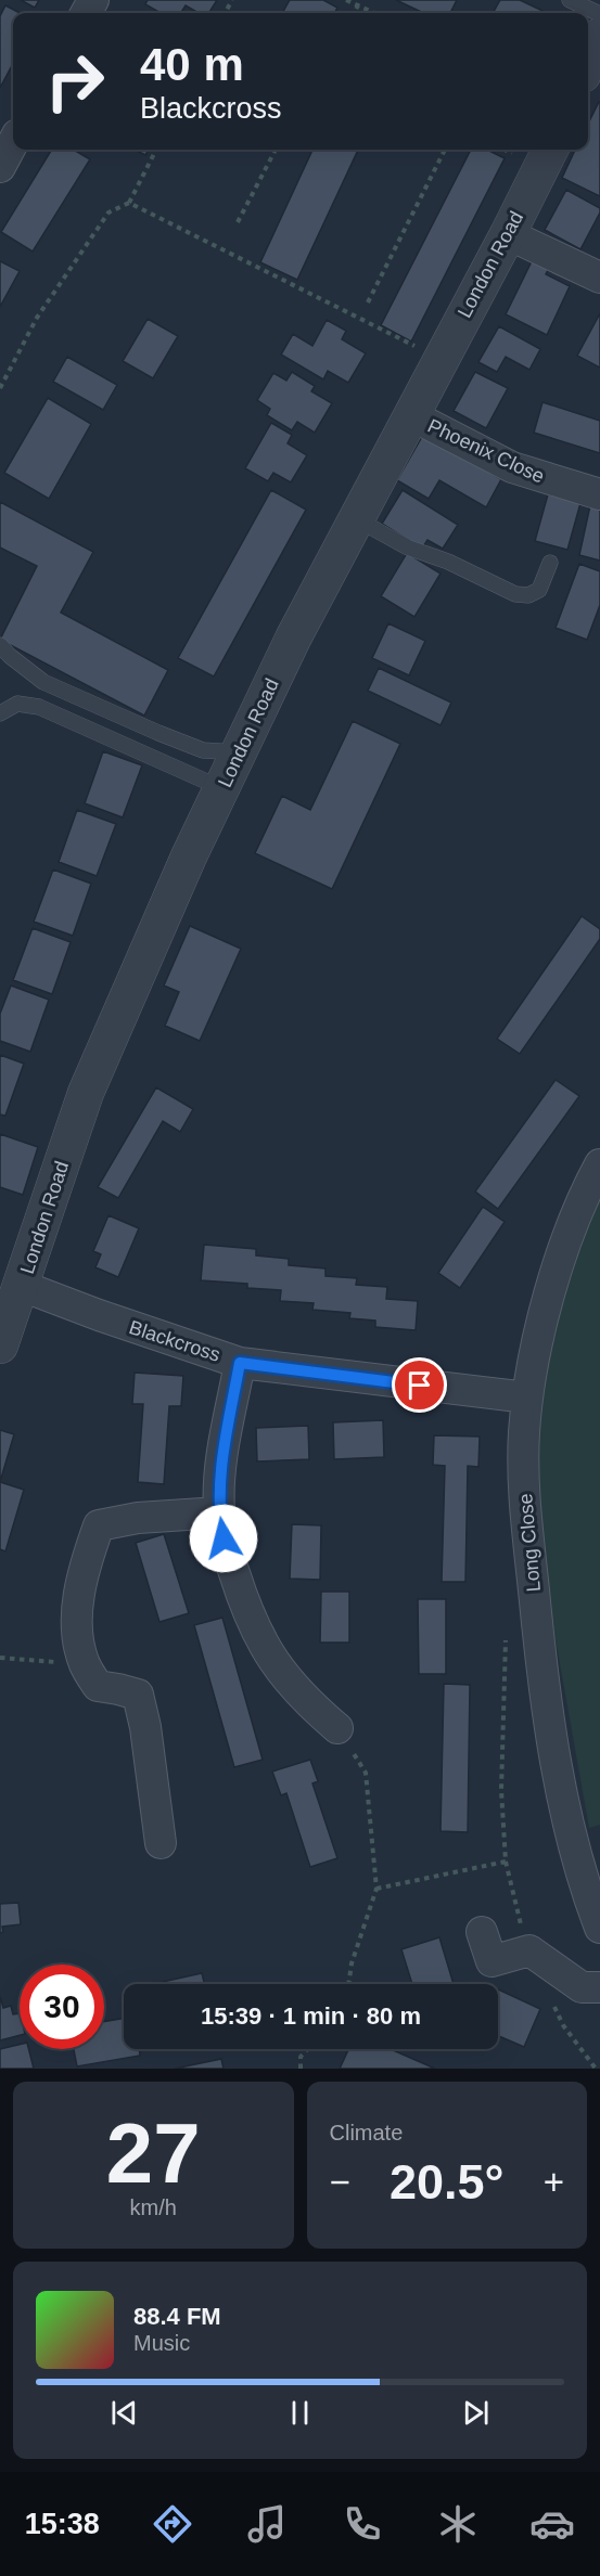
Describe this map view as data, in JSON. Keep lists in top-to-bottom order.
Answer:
{
  "streets": {
    "street": [
      "London Road",
      "Phoenix Close",
      "Blackcross",
      "Long Close"
    ]
  },
  "crossings": [
    ["London Road", "Phoenix Close"],
    ["London Road", "Blackcross"],
    ["Blackcross", "Long Close"]
  ],
  "page": {
    "turn": ["40 m", "Blackcross"],
    "limit": "30",
    "trip": "15:39 · 1 min · 80 m",
    "tile": [
      ["27", "km/h"],
      "Climate"
    ],
    "heat": ["−", "20.5°", "+"],
    "song": ["88.4 FM", "Music"],
    "tabs": "15:38"
  }
}
